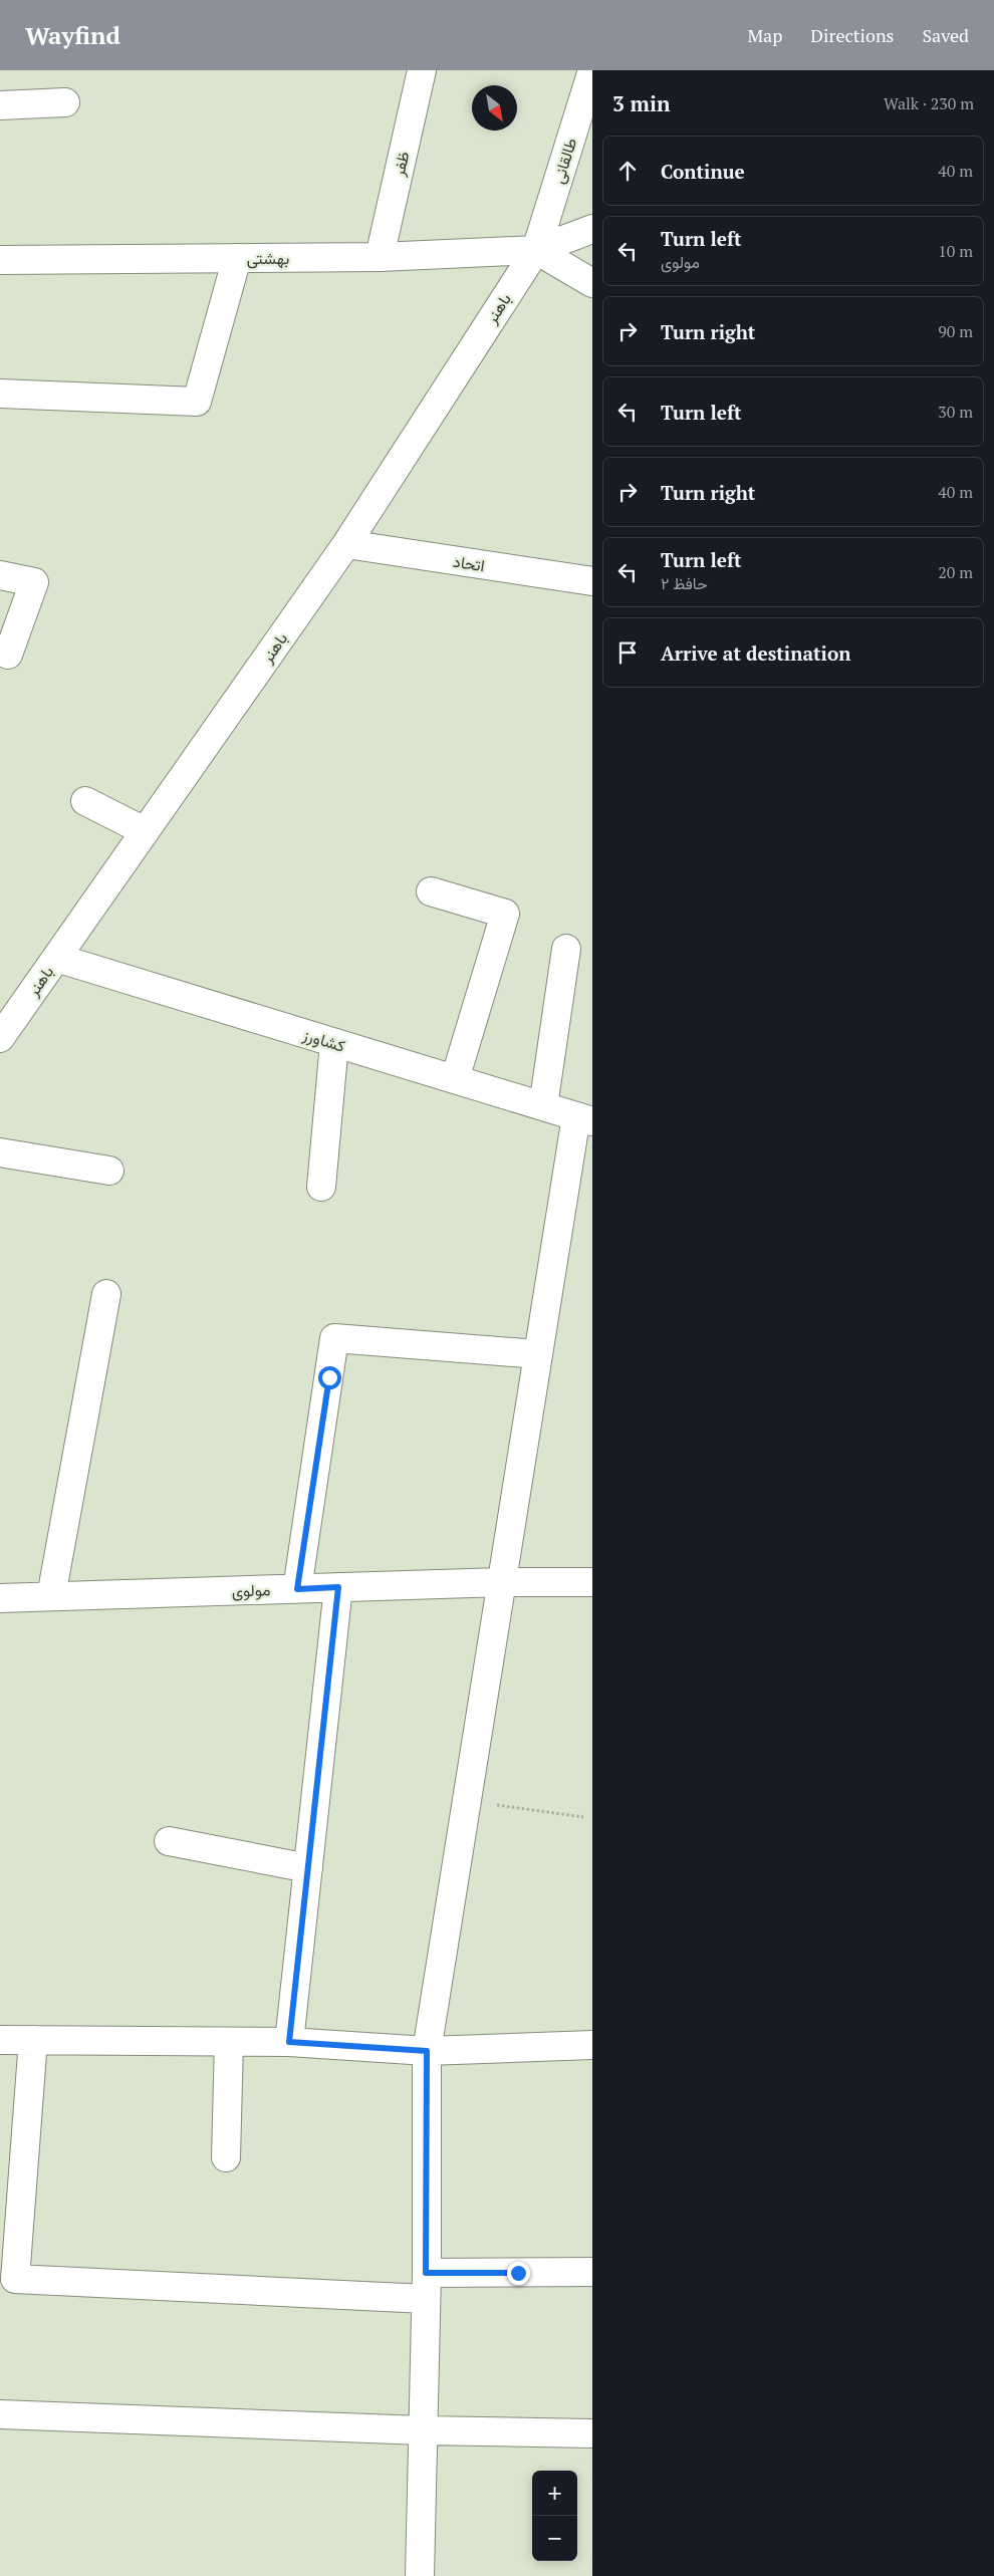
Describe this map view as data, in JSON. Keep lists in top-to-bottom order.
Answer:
{
  "streets": {
    "street": [
      "طالقانی",
      "ظفر",
      "بهشتی",
      "باهنر",
      "اتحاد",
      "کشاورز",
      "مولوی"
    ]
  },
  "crossings": [
    ["طالقانی", "بهشتی"],
    ["طالقانی", "باهنر"],
    ["ظفر", "بهشتی"],
    ["بهشتی", "باهنر"],
    ["باهنر", "اتحاد"],
    ["باهنر", "کشاورز"]
  ],
  "north": "bottom right",
  "page": {
    "header": "Wayfind",
    "nav": ["Map", "Directions", "Saved"],
    "heading": ["3 min", "Walk · 230 m"],
    "list": [
      ["Continue", "40 m"],
      ["Turn left", "مولوی", "10 m"],
      ["Turn right", "90 m"],
      ["Turn left", "30 m"],
      ["Turn right", "40 m"],
      ["Turn left", "حافظ ۲", "20 m"],
      "Arrive at destination"
    ],
    "map_buttons": ["+", "−"]
  }
}
